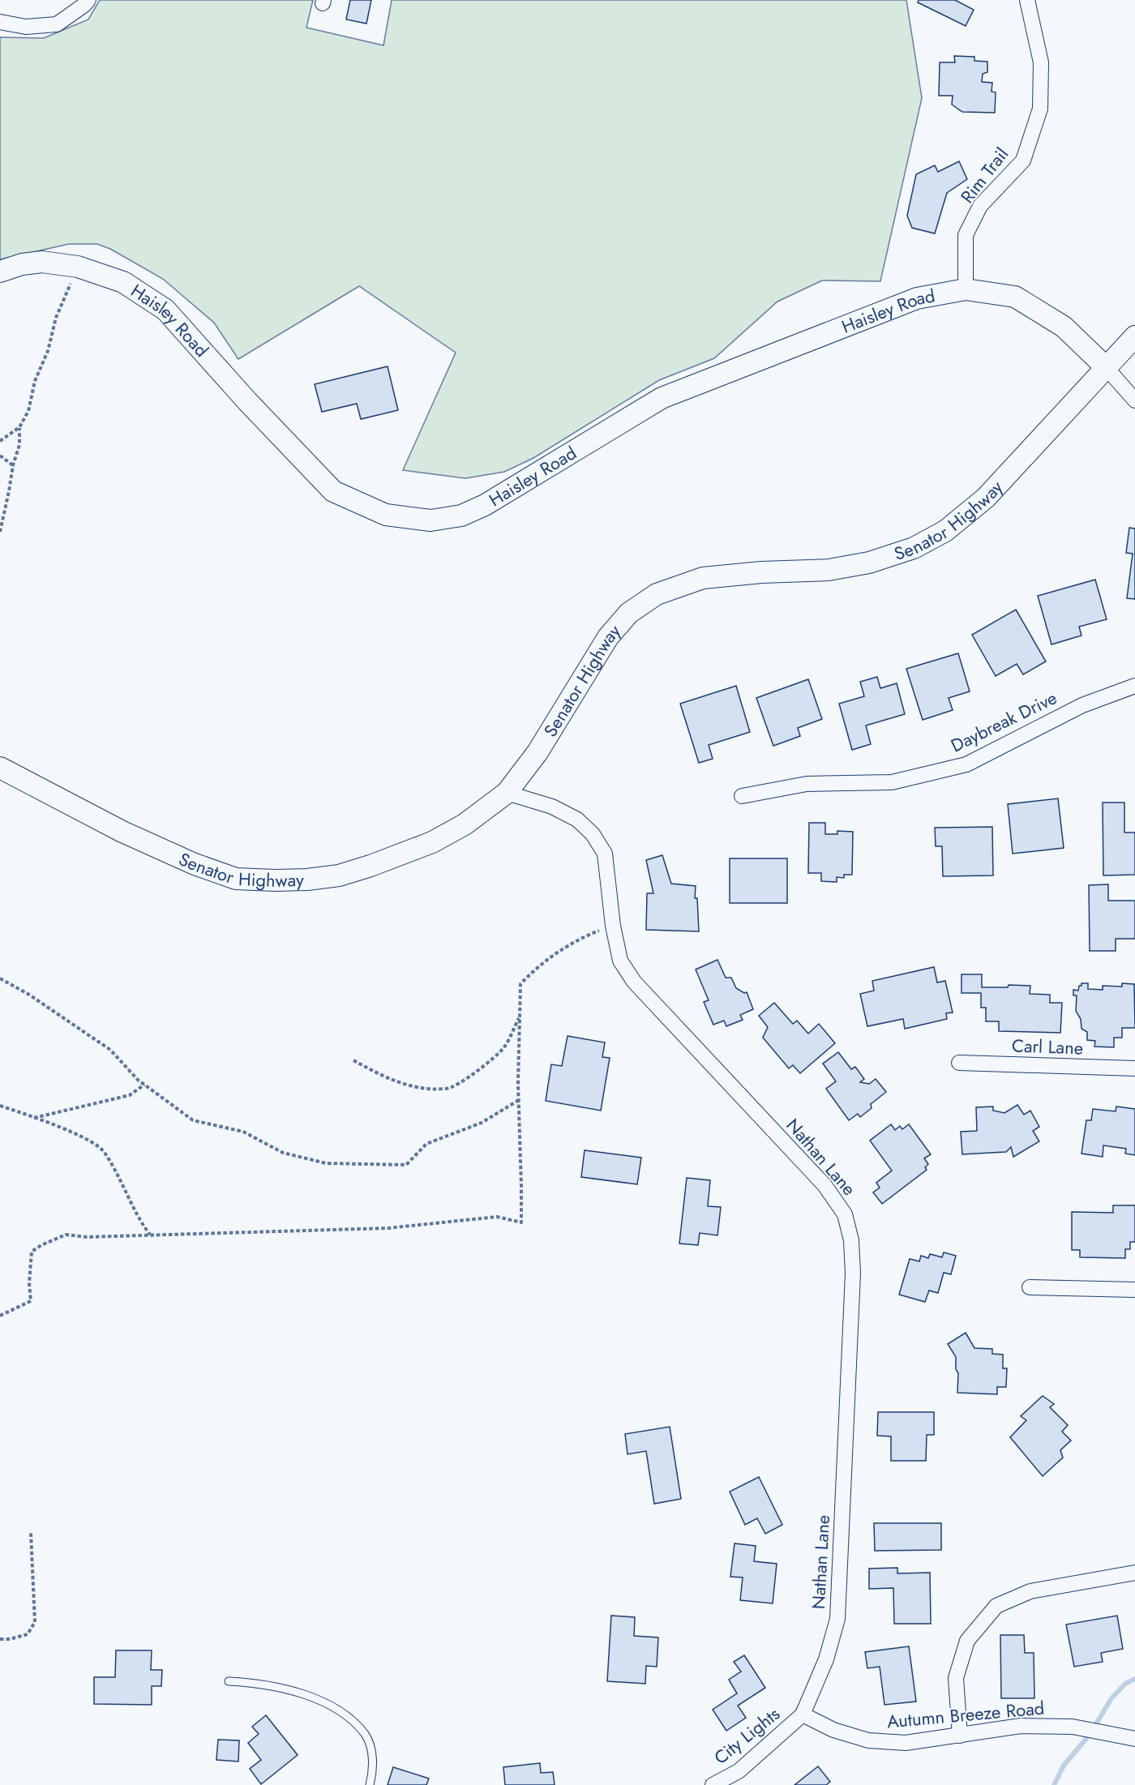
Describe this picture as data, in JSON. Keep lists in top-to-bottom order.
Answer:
{
  "streets": {
    "street": [
      "Rim Trail",
      "Haisley Road",
      "Senator Highway",
      "Daybreak Drive",
      "Carl Lane",
      "Nathan Lane",
      "Autumn Breeze Road",
      "City Lights"
    ]
  },
  "crossings": [
    ["Rim Trail", "Haisley Road"],
    ["Haisley Road", "Senator Highway"],
    ["Senator Highway", "Nathan Lane"],
    ["Nathan Lane", "Autumn Breeze Road"],
    ["Nathan Lane", "City Lights"],
    ["Autumn Breeze Road", "City Lights"]
  ]
}
